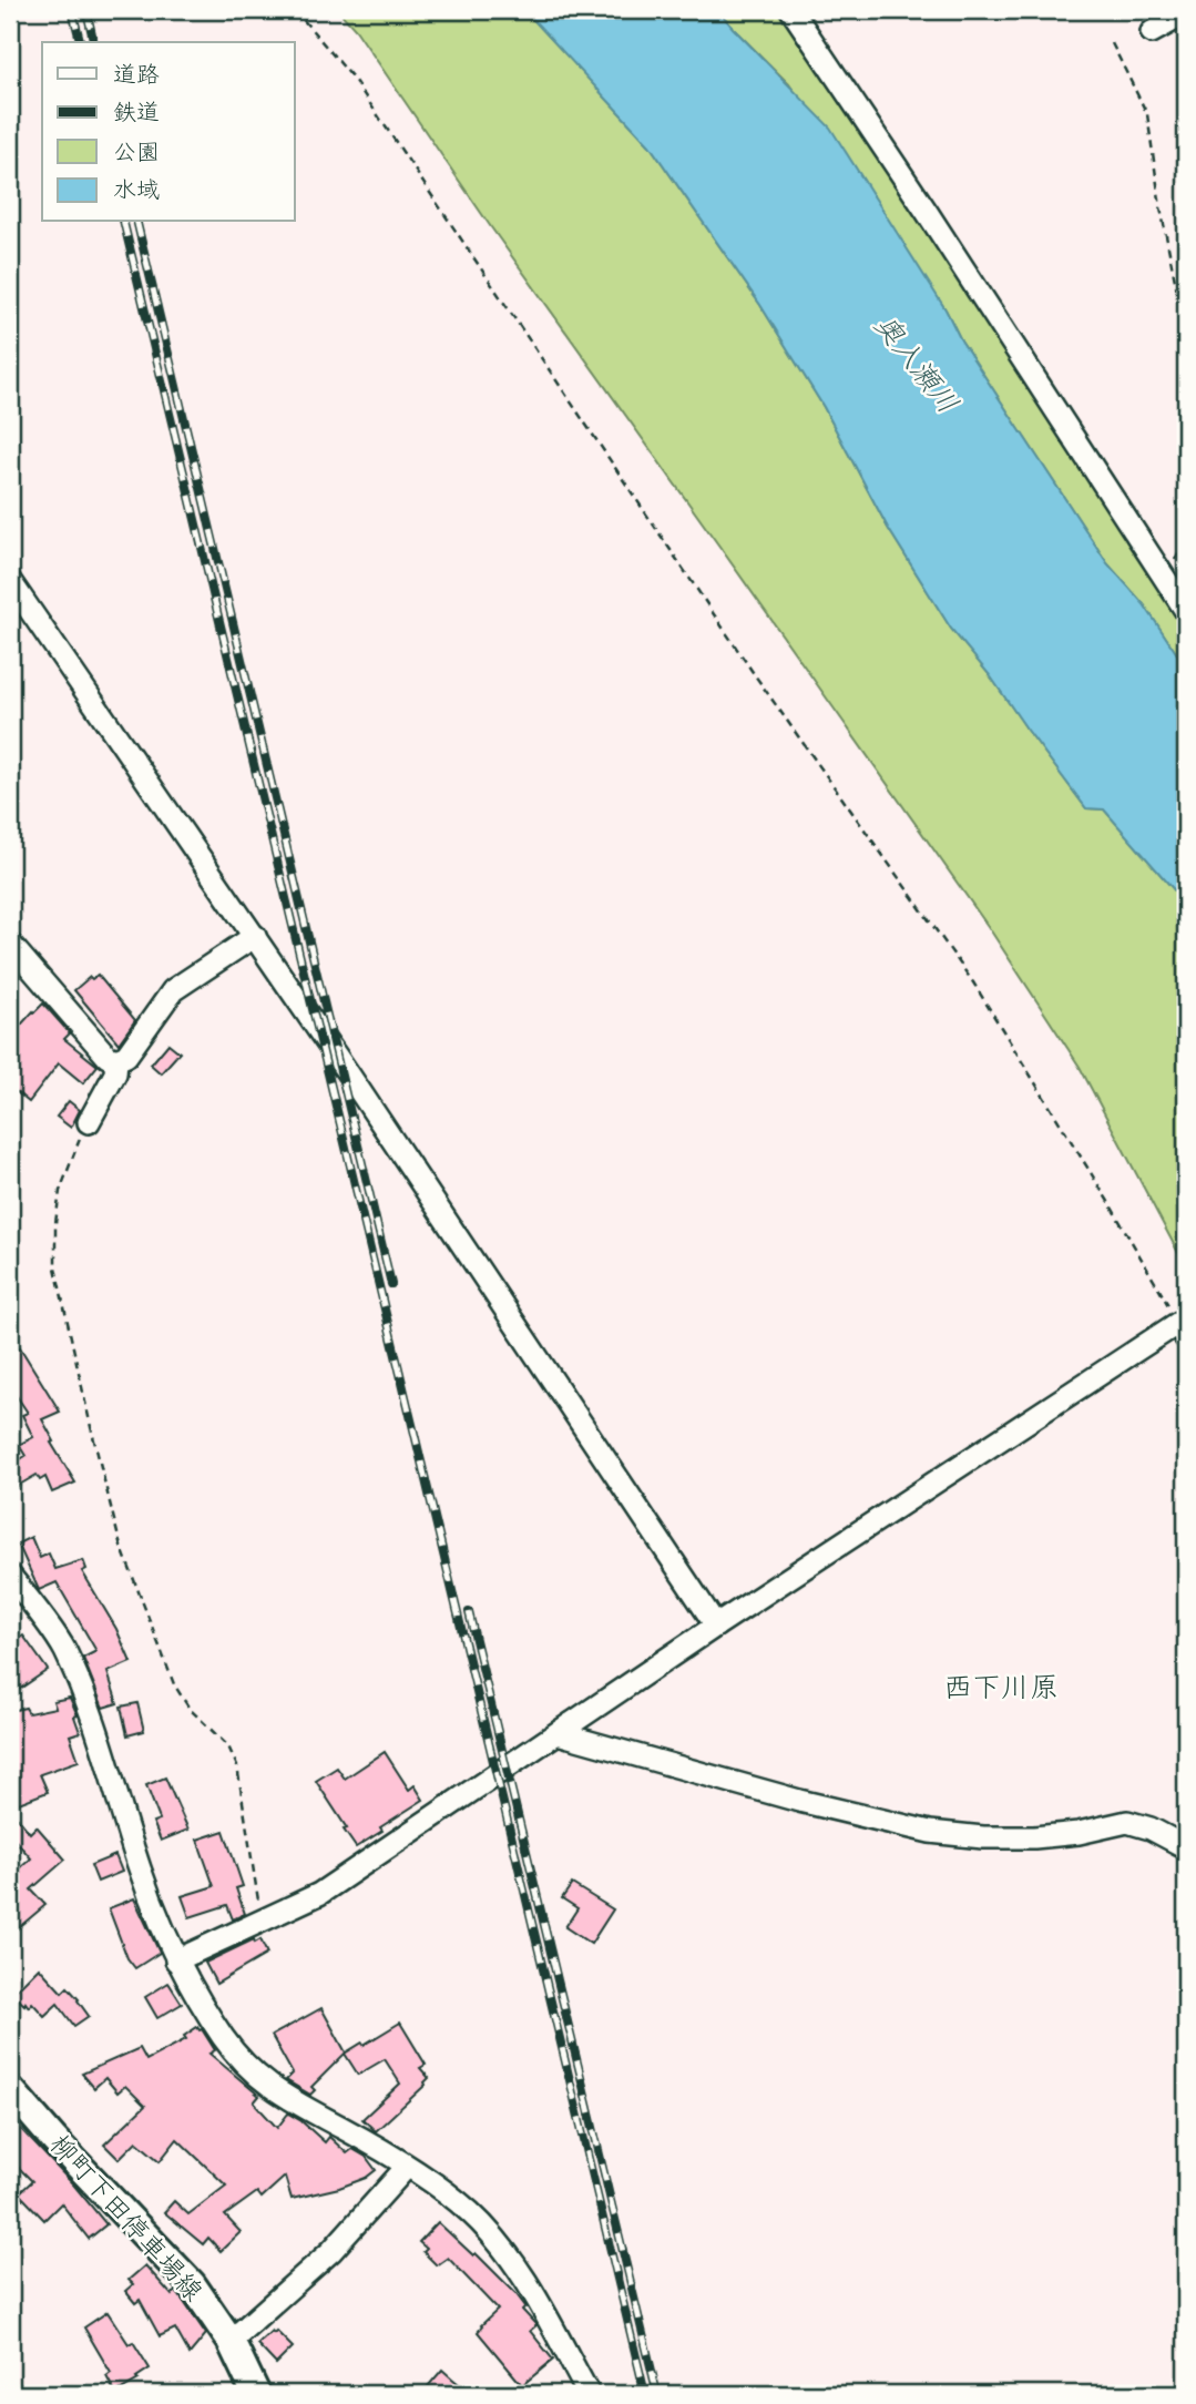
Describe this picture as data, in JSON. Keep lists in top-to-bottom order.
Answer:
{
  "streets": {
    "main road": ["柳町下田停車場線"]
  },
  "districts": ["西下川原"],
  "water": ["奥入瀬川"],
  "legend": [
    "道路",
    "鉄道",
    "公園",
    "水域"
  ]
}
